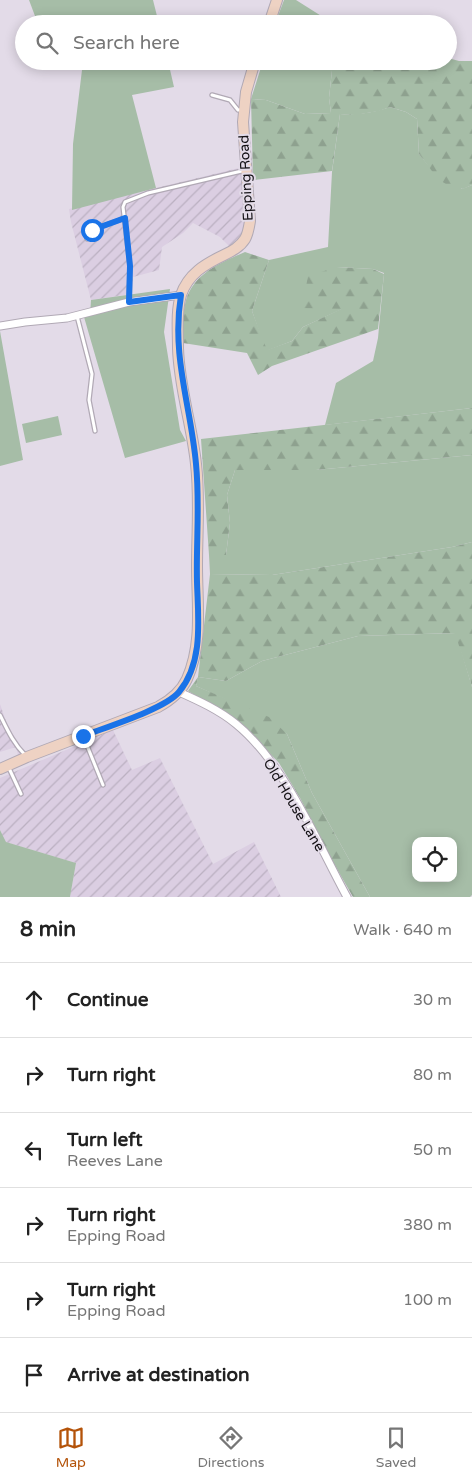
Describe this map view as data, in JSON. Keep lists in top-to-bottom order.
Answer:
{
  "streets": {
    "main road": ["Epping Road"],
    "street": ["Old House Lane"]
  },
  "crossings": [
    ["Epping Road", "Old House Lane"]
  ],
  "page": {
    "search": "Search here",
    "heading": ["8 min", "Walk · 640 m"],
    "list": [
      ["Continue", "30 m"],
      ["Turn right", "80 m"],
      ["Turn left", "Reeves Lane", "50 m"],
      ["Turn right", "Epping Road", "380 m"],
      ["Turn right", "Epping Road", "100 m"],
      "Arrive at destination"
    ],
    "nav": ["Map", "Directions", "Saved"]
  }
}
